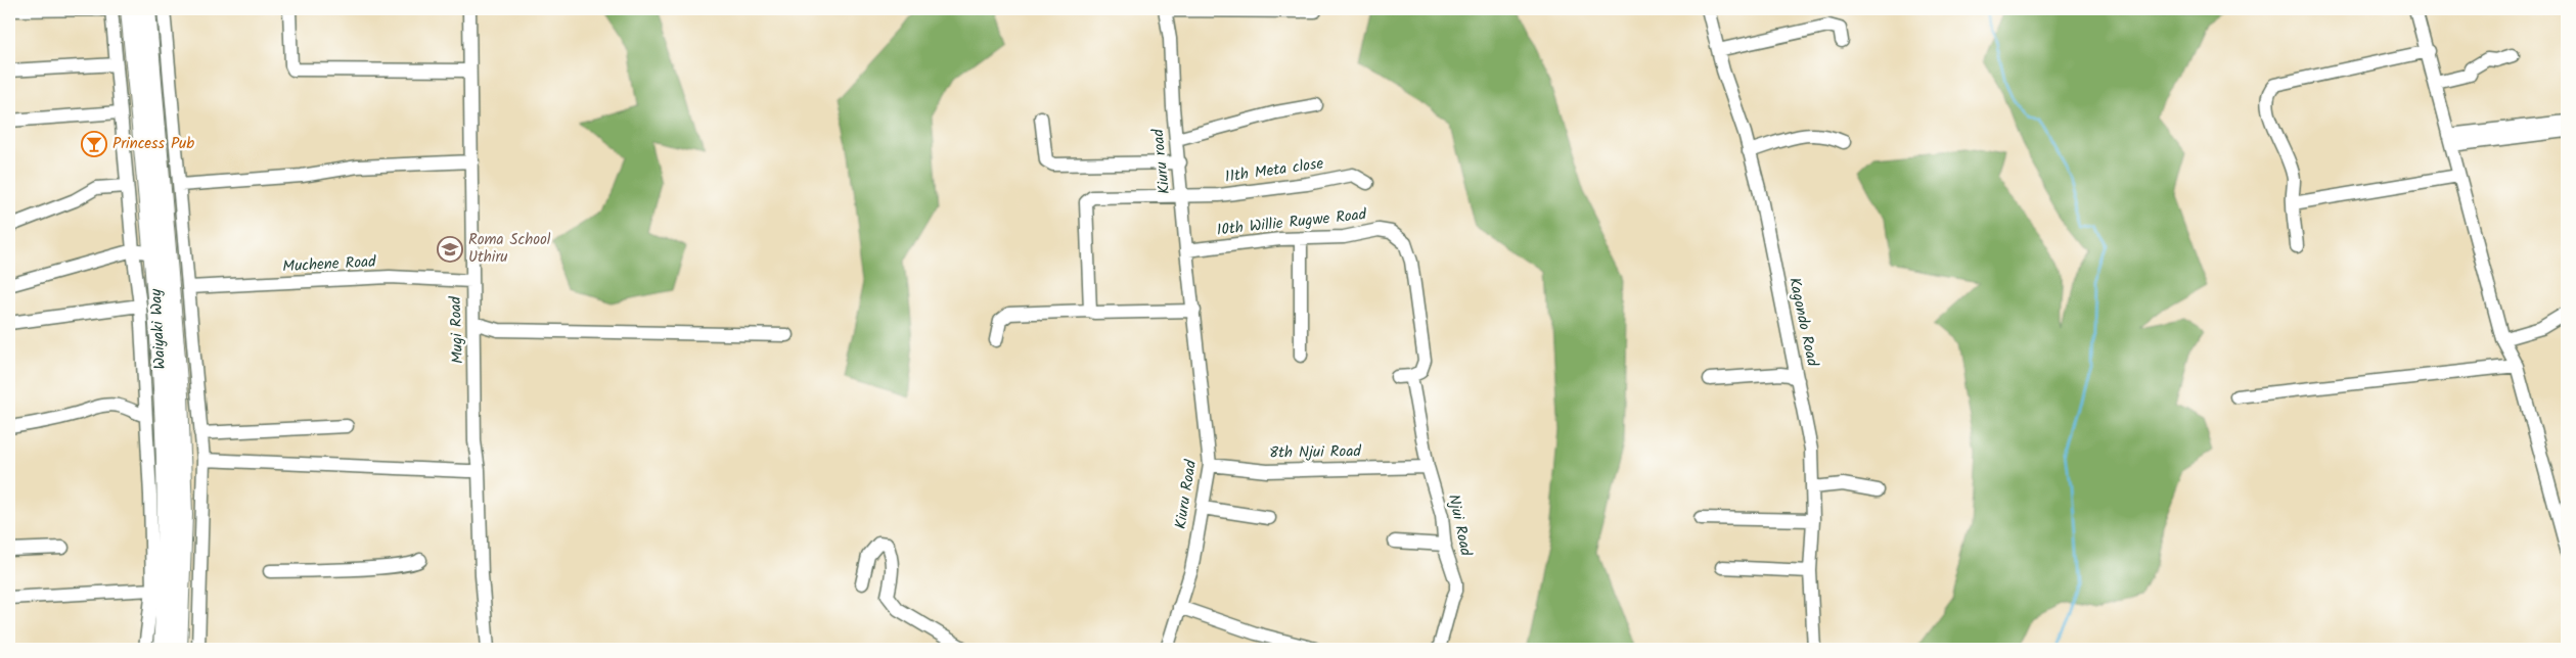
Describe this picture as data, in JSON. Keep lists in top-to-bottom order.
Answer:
{
  "streets": {
    "highway": ["Waiyaki Way"],
    "street": [
      "Kiuru road",
      "11th Meta close",
      "10th Willie Rugwe Road",
      "Muchene Road",
      "Kagondo Road",
      "Mugi Road",
      "8th Njui Road",
      "Kiuru Road",
      "Njui Road"
    ]
  },
  "crossings": [
    ["Kiuru road", "11th Meta close"],
    ["Kiuru road", "10th Willie Rugwe Road"],
    ["Kiuru road", "Kiuru Road"],
    ["10th Willie Rugwe Road", "Njui Road"],
    ["Muchene Road", "Mugi Road"],
    ["8th Njui Road", "Kiuru Road"],
    ["8th Njui Road", "Njui Road"]
  ],
  "places": {
    "bar": ["Princess Pub"],
    "school or university": ["Roma School Uthiru"]
  }
}
